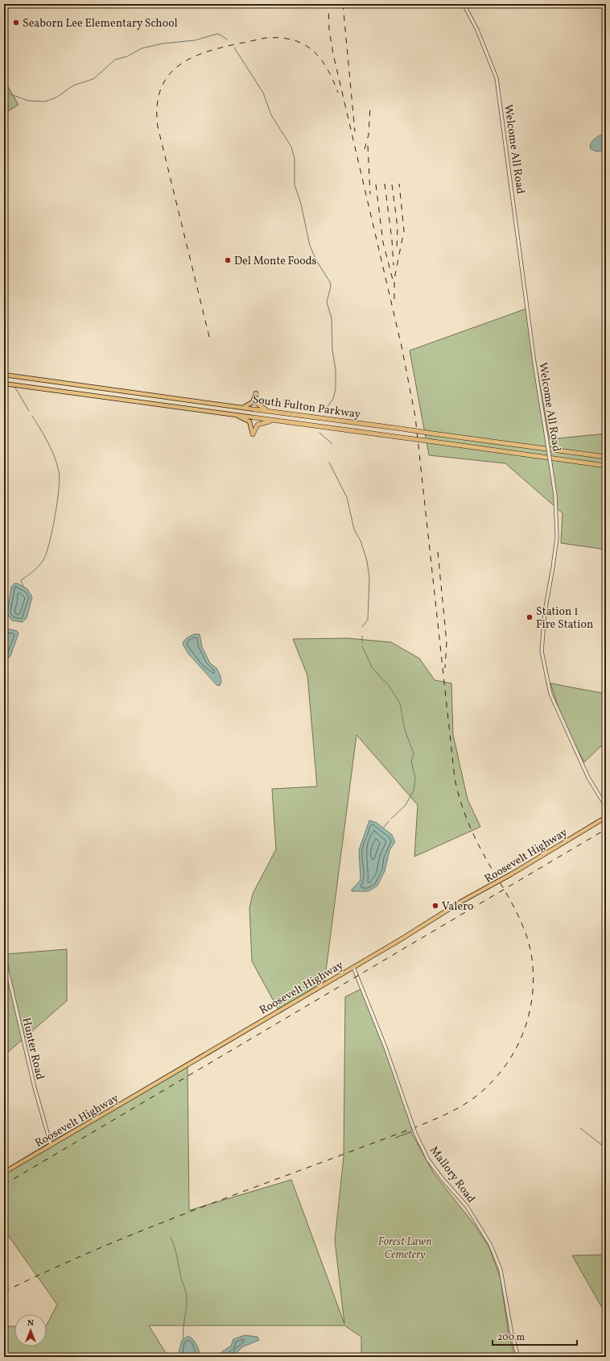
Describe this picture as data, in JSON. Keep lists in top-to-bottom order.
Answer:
{
  "streets": {
    "highway": ["South Fulton Parkway"],
    "main road": ["Roosevelt Highway"],
    "street": ["Welcome All Road", "Hunter Road", "Mallory Road"]
  },
  "crossings": [
    ["Roosevelt Highway", "Hunter Road"],
    ["Roosevelt Highway", "Mallory Road"]
  ],
  "parks": ["Forest Lawn Cemetery"],
  "places": [
    "Seaborn Lee Elementary School",
    "Del Monte Foods",
    "Station 1 Fire Station",
    "Valero"
  ],
  "scale_bar": "200 m",
  "north": "top"
}
